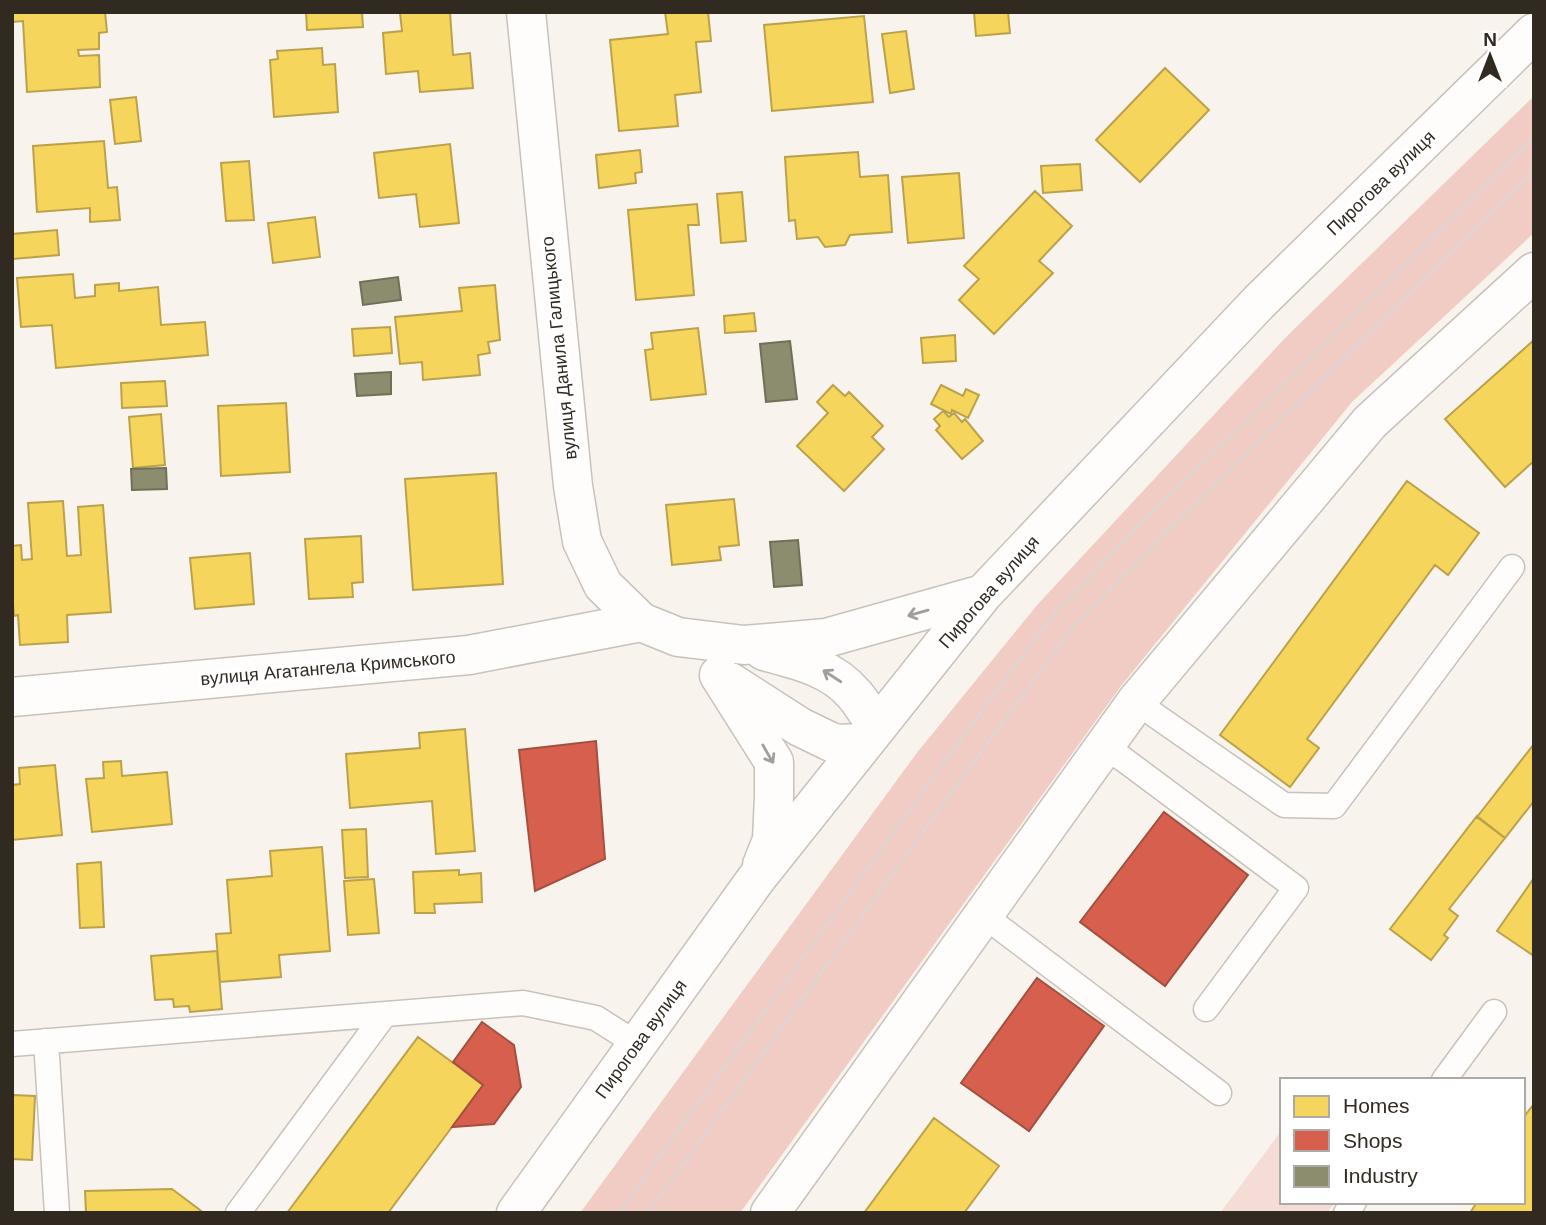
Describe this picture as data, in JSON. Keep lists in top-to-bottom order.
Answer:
{
  "streets": {
    "main road": ["Пирогова вулиця", "вулиця Данила Галицького", "вулиця Агатангела Кримського"]
  },
  "crossings": [
    ["Пирогова вулиця", "вулиця Данила Галицького"],
    ["вулиця Данила Галицького", "вулиця Агатангела Кримського"]
  ],
  "legend": ["Homes", "Shops", "Industry"],
  "north": "top"
}
